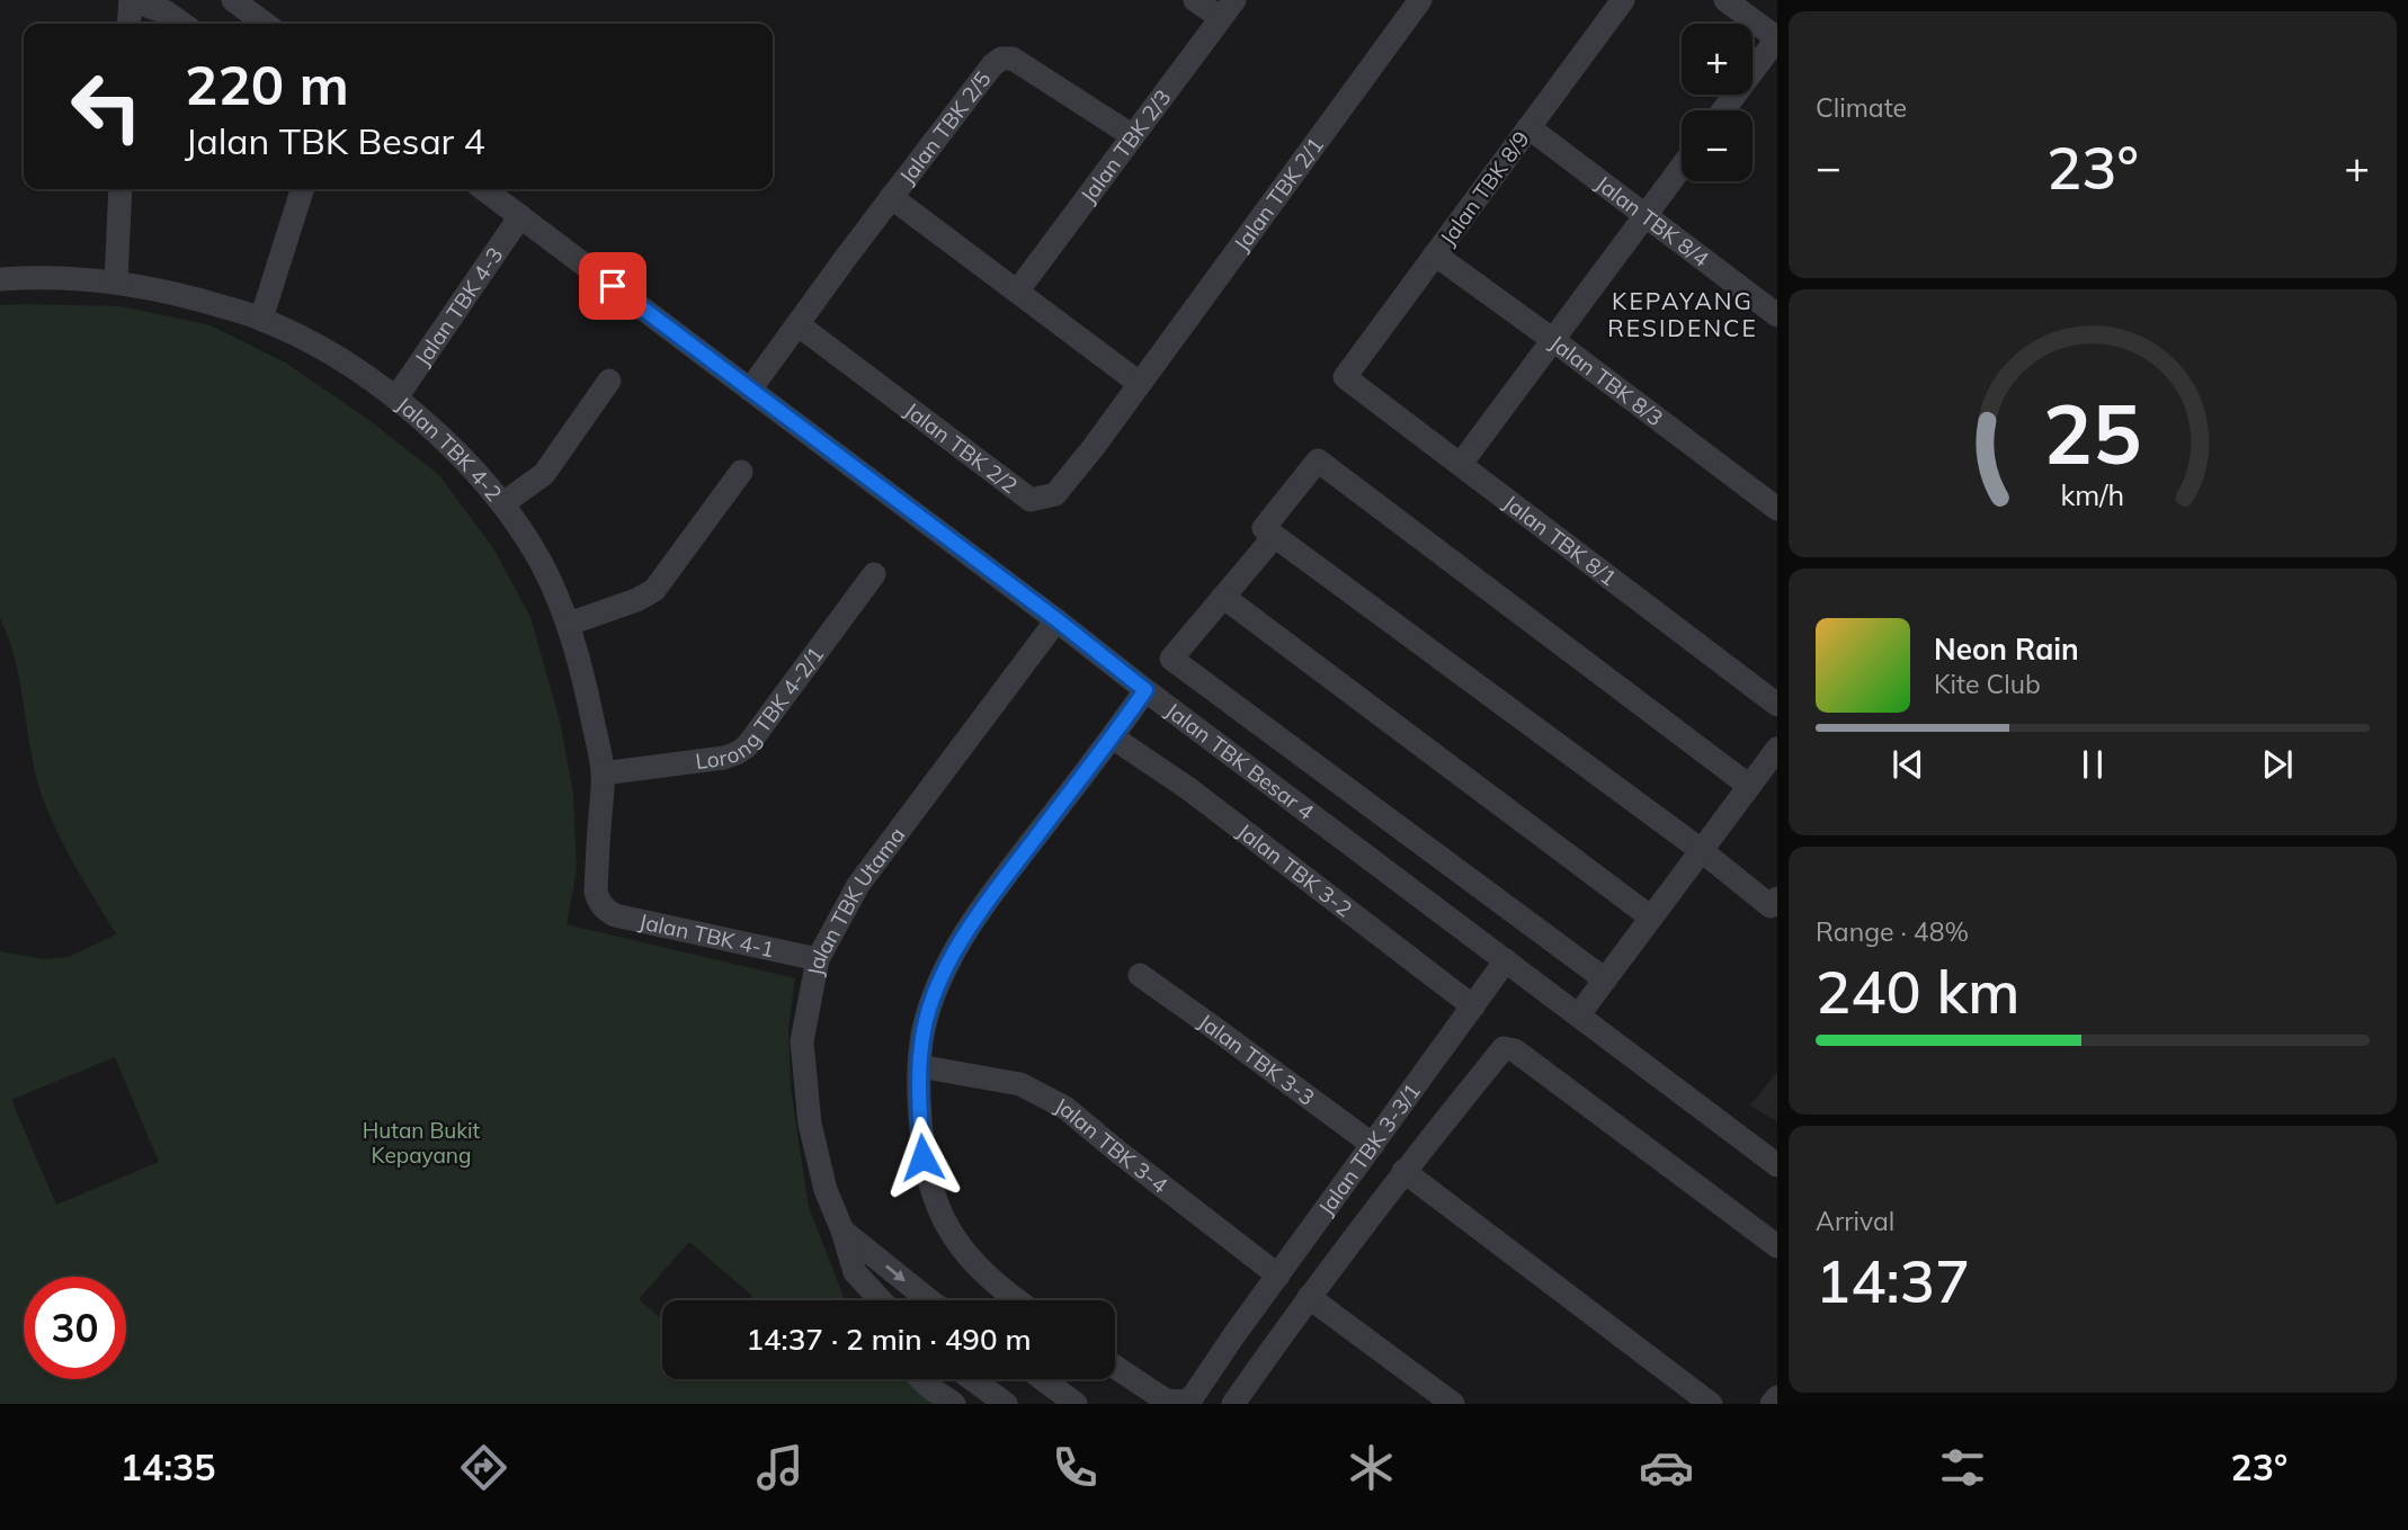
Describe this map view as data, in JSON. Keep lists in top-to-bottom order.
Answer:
{
  "streets": {
    "street": [
      "Jalan TBK 2/5",
      "Jalan TBK 2/3",
      "Jalan TBK 8/9",
      "Jalan TBK 2/1",
      "Jalan TBK 8/4",
      "Jalan TBK 4-3",
      "Jalan TBK 8/3",
      "Jalan TBK 2/2",
      "Jalan TBK 4-2",
      "Jalan TBK 8/1",
      "Lorong TBK 4-2/1",
      "Jalan TBK Besar 4",
      "Jalan TBK 3-2",
      "Jalan TBK Utama",
      "Jalan TBK 4-1",
      "Jalan TBK 3-3",
      "Jalan TBK 3-4",
      "Jalan TBK 3-3/1"
    ]
  },
  "crossings": [
    ["Jalan TBK 2/5", "Jalan TBK 2/3"],
    ["Jalan TBK 2/5", "Jalan TBK 2/2"],
    ["Jalan TBK 2/5", "Jalan TBK Besar 4"],
    ["Jalan TBK 8/9", "Jalan TBK 8/4"],
    ["Jalan TBK 8/9", "Jalan TBK 8/3"],
    ["Jalan TBK 8/9", "Jalan TBK 8/1"],
    ["Jalan TBK 2/1", "Jalan TBK 2/2"],
    ["Jalan TBK 4-3", "Jalan TBK 4-2"],
    ["Jalan TBK 4-3", "Jalan TBK Besar 4"],
    ["Jalan TBK 4-2", "Lorong TBK 4-2/1"],
    ["Jalan TBK 4-2", "Jalan TBK 4-1"],
    ["Jalan TBK Besar 4", "Jalan TBK Utama"],
    ["Jalan TBK Besar 4", "Jalan TBK 3-3/1"],
    ["Jalan TBK 3-2", "Jalan TBK 3-3/1"],
    ["Jalan TBK Utama", "Jalan TBK 4-1"],
    ["Jalan TBK 3-3", "Jalan TBK 3-3/1"],
    ["Jalan TBK 3-4", "Jalan TBK 3-3/1"]
  ],
  "districts": ["KEPAYANG RESIDENCE"],
  "parks": ["Hutan Bukit Kepayang"],
  "page": {
    "tile": [
      "Climate",
      ["Range · 48%", "240 km"],
      ["Arrival", "14:37"]
    ],
    "map_buttons": ["+", "−"],
    "turn": ["220 m", "Jalan TBK Besar 4"],
    "heat": ["−", "23°", "+"],
    "song": ["Neon Rain", "Kite Club"],
    "limit": "30",
    "trip": "14:37 · 2 min · 490 m",
    "tabs": ["14:35", "23°"],
    "gauge": ["25", "km/h"]
  }
}
